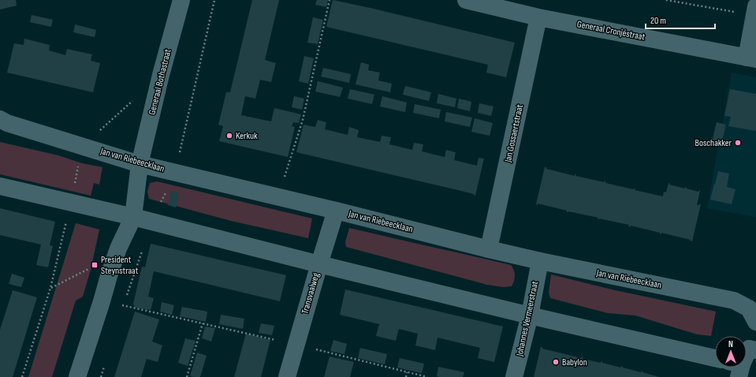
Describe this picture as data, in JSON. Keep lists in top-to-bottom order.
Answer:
{
  "streets": {
    "street": [
      "Generaal Cronjéstraat",
      "Generaal Bothastraat",
      "Jan Gossaertstraat",
      "Jan van Riebeecklaan",
      "Transvaalweg",
      "Johannes Vermeerstraat"
    ]
  },
  "crossings": [
    ["Generaal Cronjéstraat", "Jan Gossaertstraat"],
    ["Generaal Bothastraat", "Jan van Riebeecklaan"],
    ["Jan Gossaertstraat", "Jan van Riebeecklaan"],
    ["Jan van Riebeecklaan", "Transvaalweg"],
    ["Jan van Riebeecklaan", "Johannes Vermeerstraat"]
  ],
  "places": {
    "other": ["Kerkuk", "Boschakker", "Babylon"],
    "transit": ["President Steynstraat"]
  },
  "scale_bar": "20 m",
  "north": "top"
}
